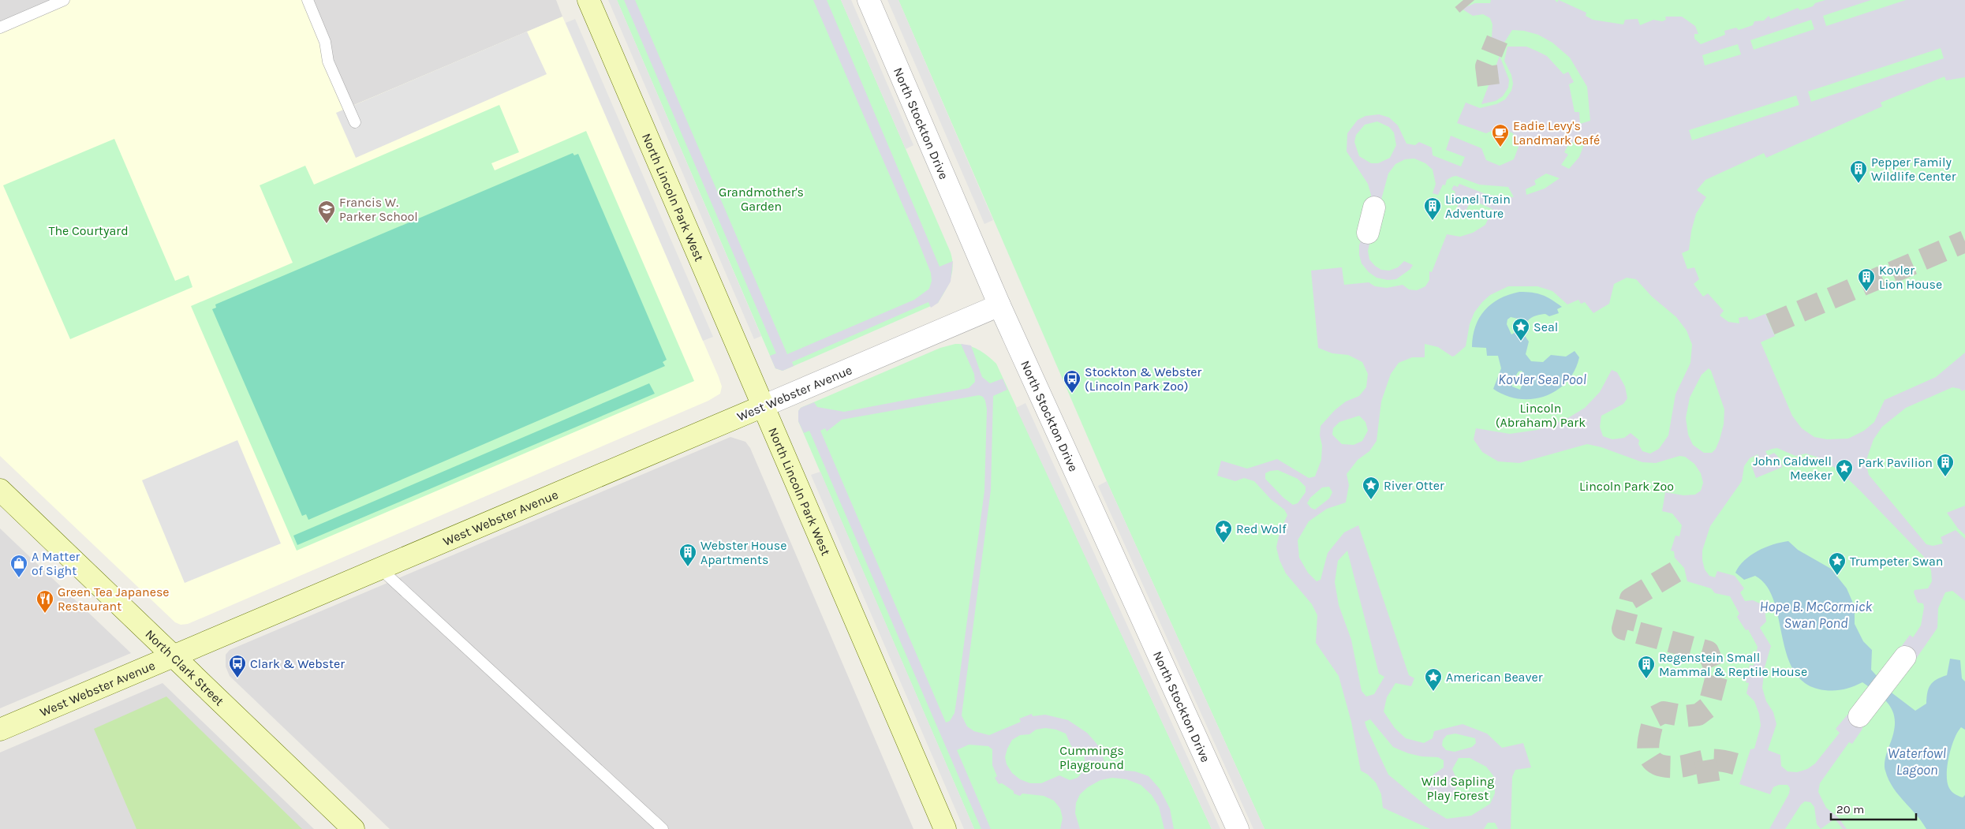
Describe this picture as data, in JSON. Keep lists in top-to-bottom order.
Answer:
{
  "streets": {
    "street": [
      "North Stockton Drive",
      "North Lincoln Park West",
      "West Webster Avenue",
      "North Clark Street"
    ]
  },
  "crossings": [
    ["North Stockton Drive", "West Webster Avenue"],
    ["North Lincoln Park West", "West Webster Avenue"],
    ["West Webster Avenue", "North Clark Street"]
  ],
  "water": ["Kovler Sea Pool", "Hope B. McCormick Swan Pond", "Waterfowl Lagoon"],
  "parks": [
    "Grandmother's Garden",
    "The Courtyard",
    "Lincoln (Abraham) Park",
    "Lincoln Park Zoo",
    "Cummings Playground",
    "Wild Sapling Play Forest"
  ],
  "places": {
    "cafe": ["Eadie Levy's Landmark Café"],
    "building": [
      "Pepper Family Wildlife Center",
      "Lionel Train Adventure",
      "Kovler Lion House",
      "Park Pavilion",
      "Webster House Apartments",
      "Regenstein Small Mammal & Reptile House"
    ],
    "school or university": ["Francis W. Parker School"],
    "place": [
      "Seal",
      "John Caldwell Meeker",
      "River Otter",
      "Red Wolf",
      "Trumpeter Swan",
      "American Beaver"
    ],
    "bus stop": ["Stockton & Webster (Lincoln Park Zoo)", "Clark & Webster"],
    "shop": ["A Matter of Sight"],
    "restaurant": ["Green Tea Japanese Restaurant"]
  },
  "scale_bar": "20 m"
}
